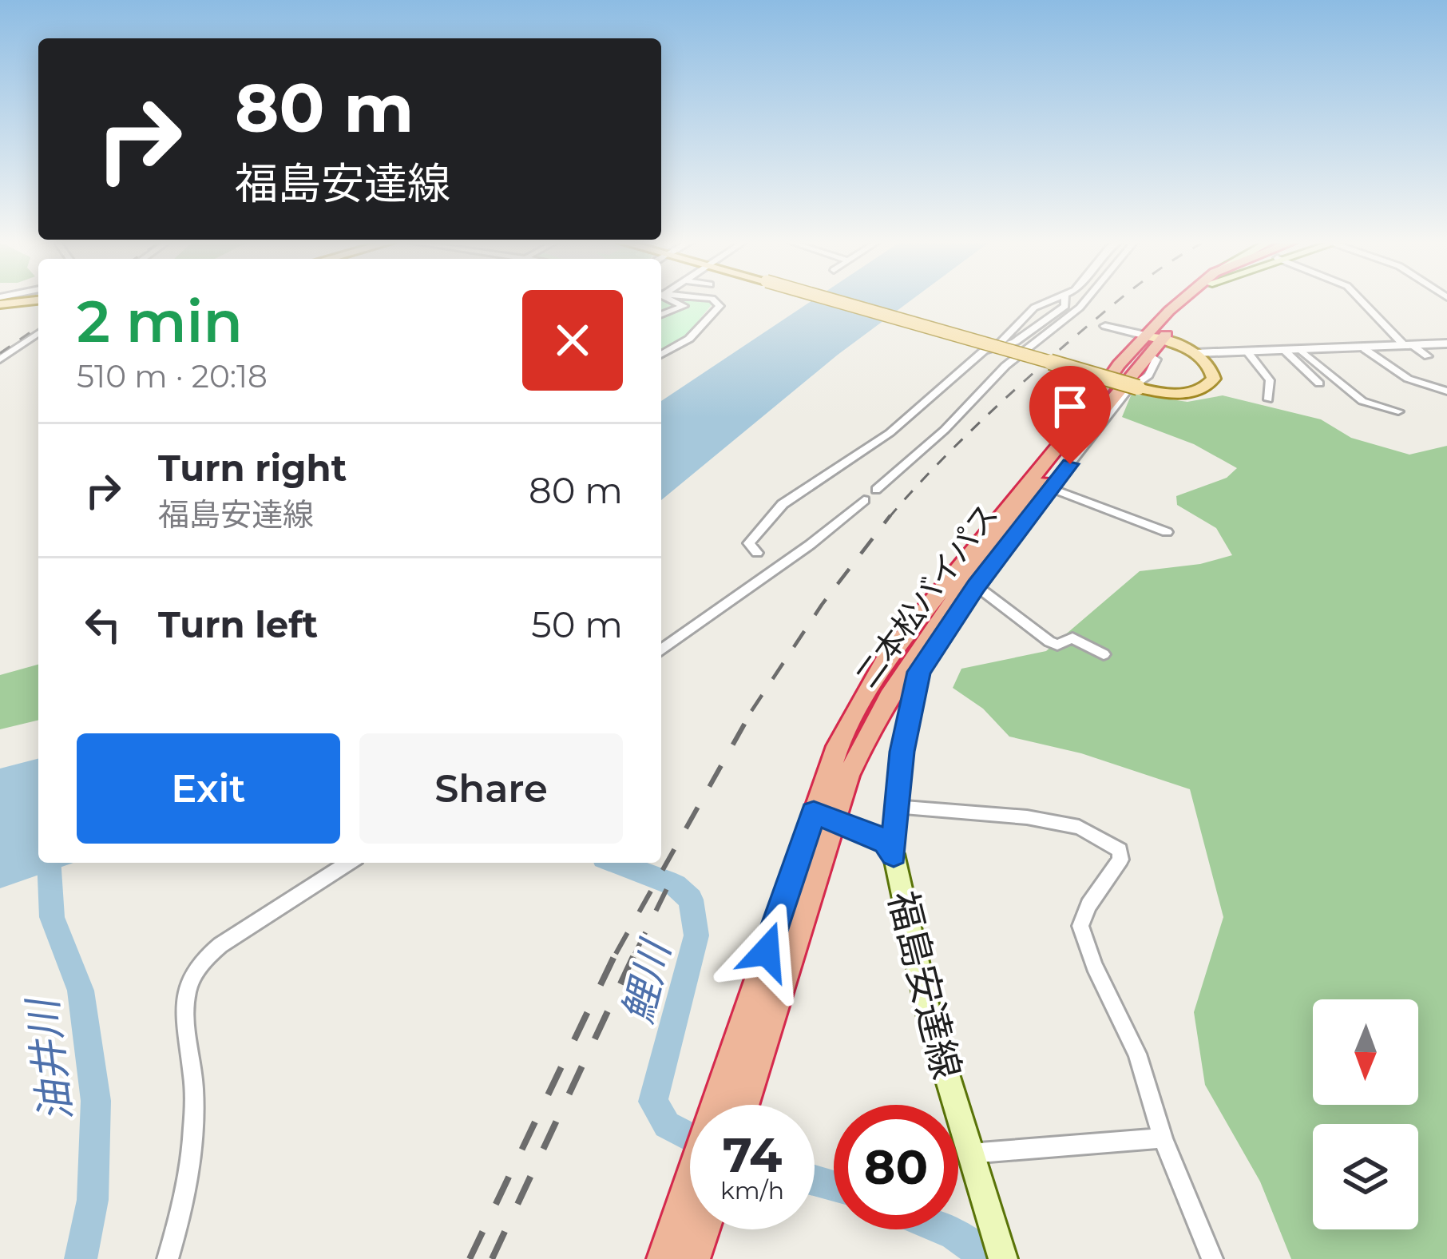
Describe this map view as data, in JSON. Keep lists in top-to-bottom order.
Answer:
{
  "streets": {
    "highway": ["二本松バイパス"],
    "main road": ["福島安達線"]
  },
  "crossings": [
    ["二本松バイパス", "福島安達線"]
  ],
  "water": ["鯉川", "油井川"],
  "north": "bottom",
  "page": {
    "turn": ["80 m", "福島安達線"],
    "heading": ["2 min", "510 m · 20:18"],
    "list": [
      {
        "name": "Turn right",
        "note": "福島安達線",
        "value": "80 m"
      },
      {
        "name": "Turn left",
        "value": "50 m"
      }
    ],
    "buttons": ["Exit", "Share"],
    "speed": "74 km/h",
    "limit": "80"
  }
}
